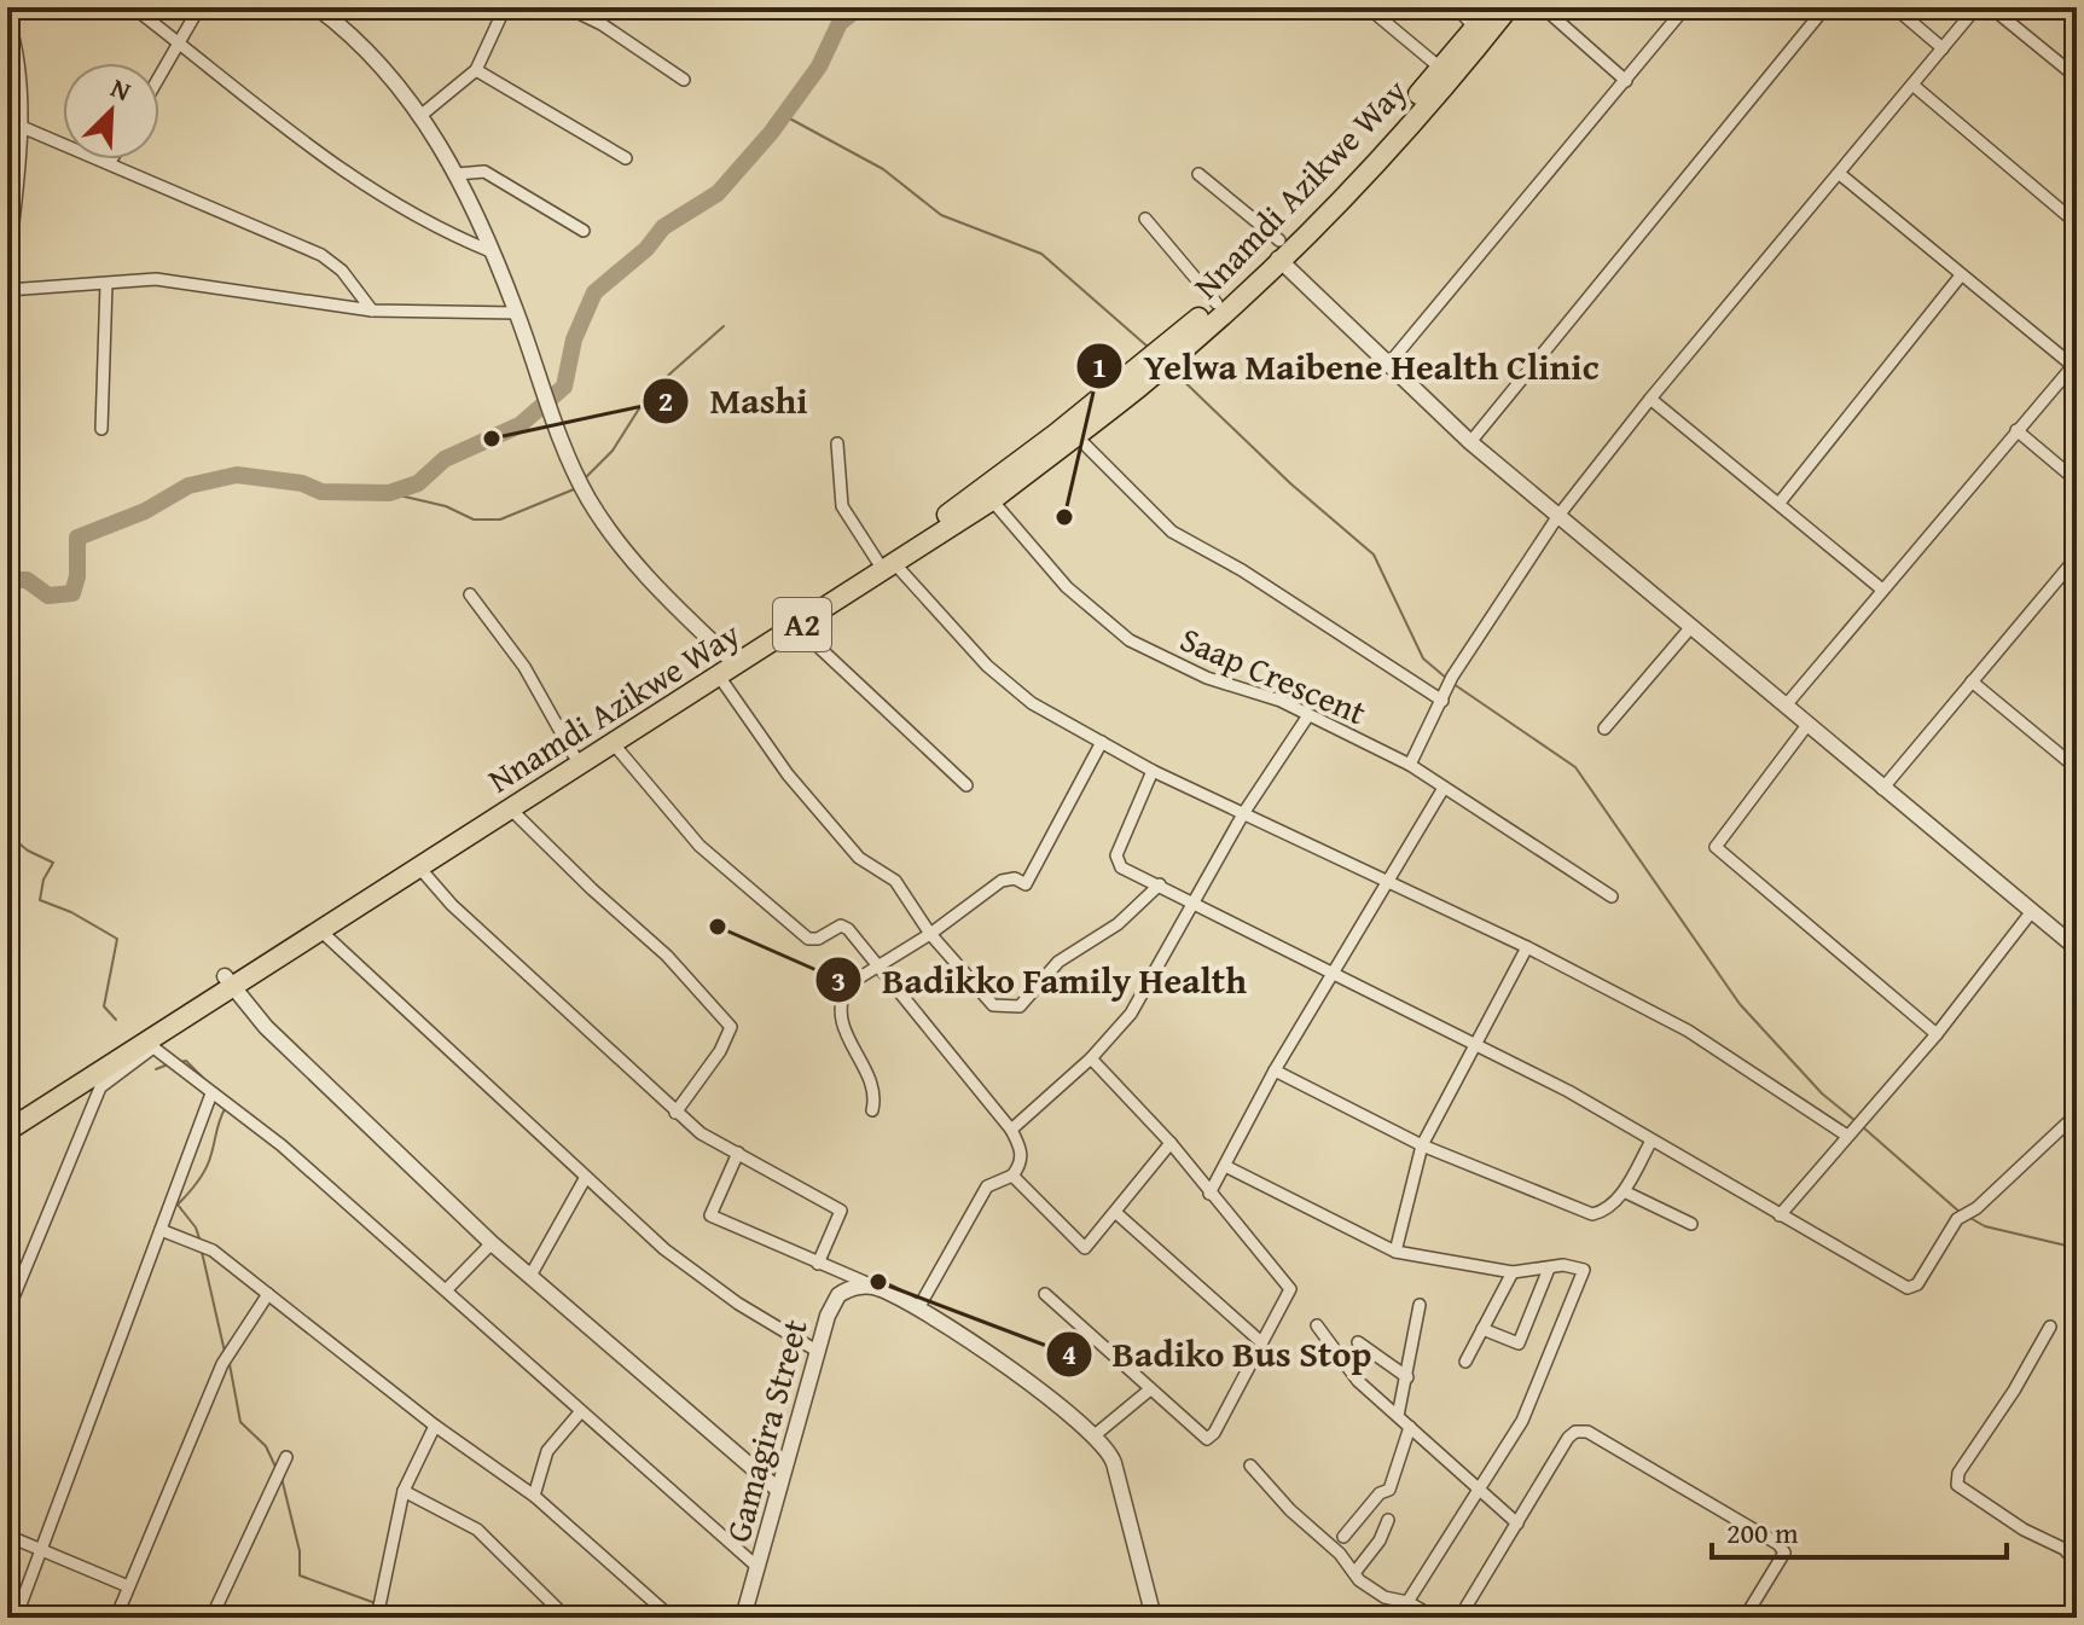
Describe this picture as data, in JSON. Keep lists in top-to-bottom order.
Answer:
{
  "streets": {
    "highway": ["Nnamdi Azikwe Way", "A2"],
    "street": ["Saap Crescent", "Gamagira Street"]
  },
  "crossings": [
    ["Nnamdi Azikwe Way", "Saap Crescent"]
  ],
  "places": [
    "Mashi",
    "Yelwa Maibene Health Clinic",
    "Badikko Family Health",
    "Badiko Bus Stop"
  ],
  "scale_bar": "200 m",
  "north": "top right"
}
